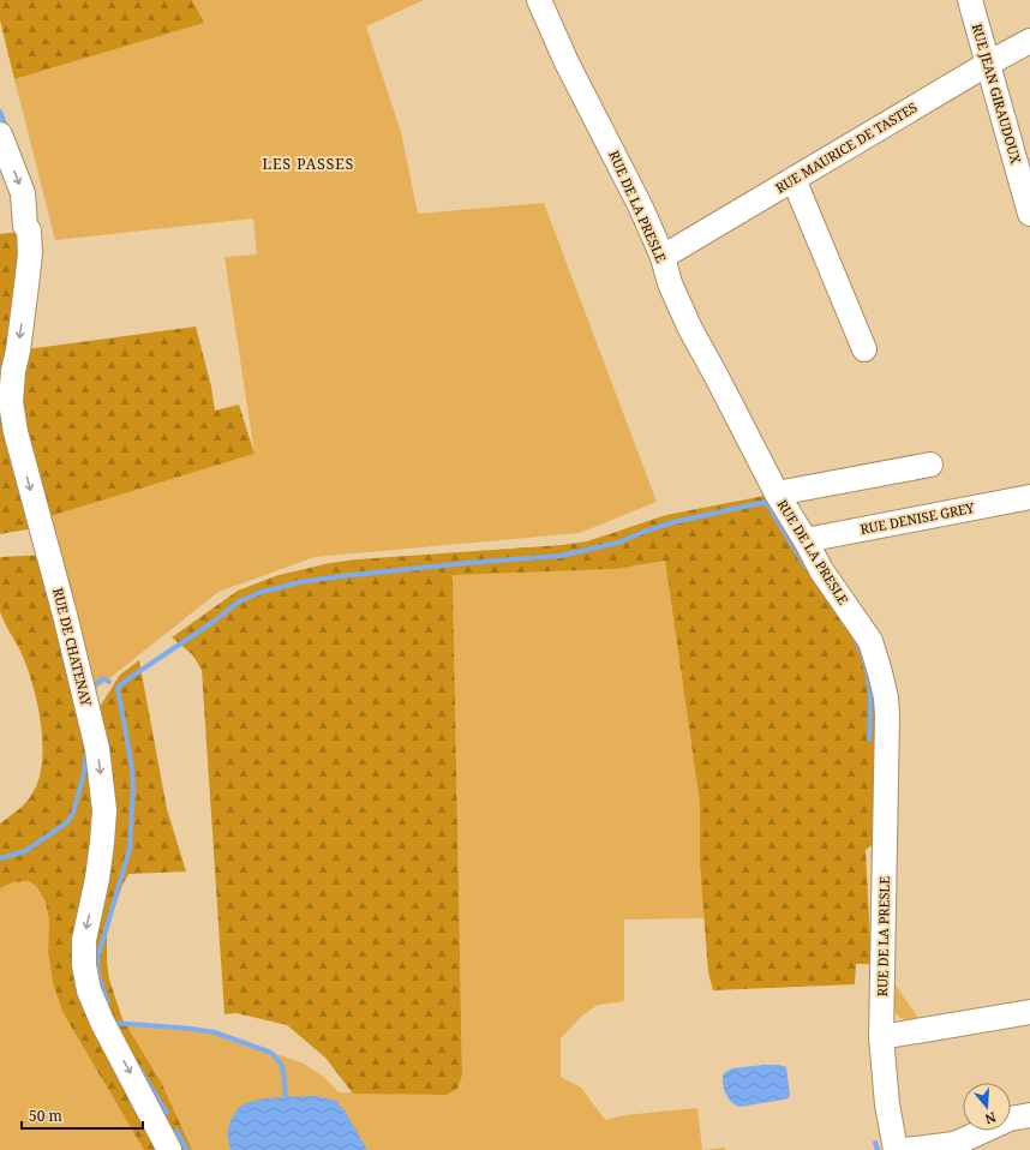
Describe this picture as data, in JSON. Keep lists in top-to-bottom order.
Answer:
{
  "streets": {
    "street": [
      "RUE JEAN GIRAUDOUX",
      "RUE MAURICE DE TASTES",
      "RUE DE LA PRESLE",
      "RUE DENISE GREY",
      "RUE DE CHATENAY"
    ]
  },
  "crossings": [
    ["RUE JEAN GIRAUDOUX", "RUE MAURICE DE TASTES"],
    ["RUE MAURICE DE TASTES", "RUE DE LA PRESLE"],
    ["RUE DE LA PRESLE", "RUE DENISE GREY"]
  ],
  "one_way": ["RUE DE CHATENAY"],
  "districts": ["LES PASSES"],
  "scale_bar": "50 m",
  "north": "bottom"
}
